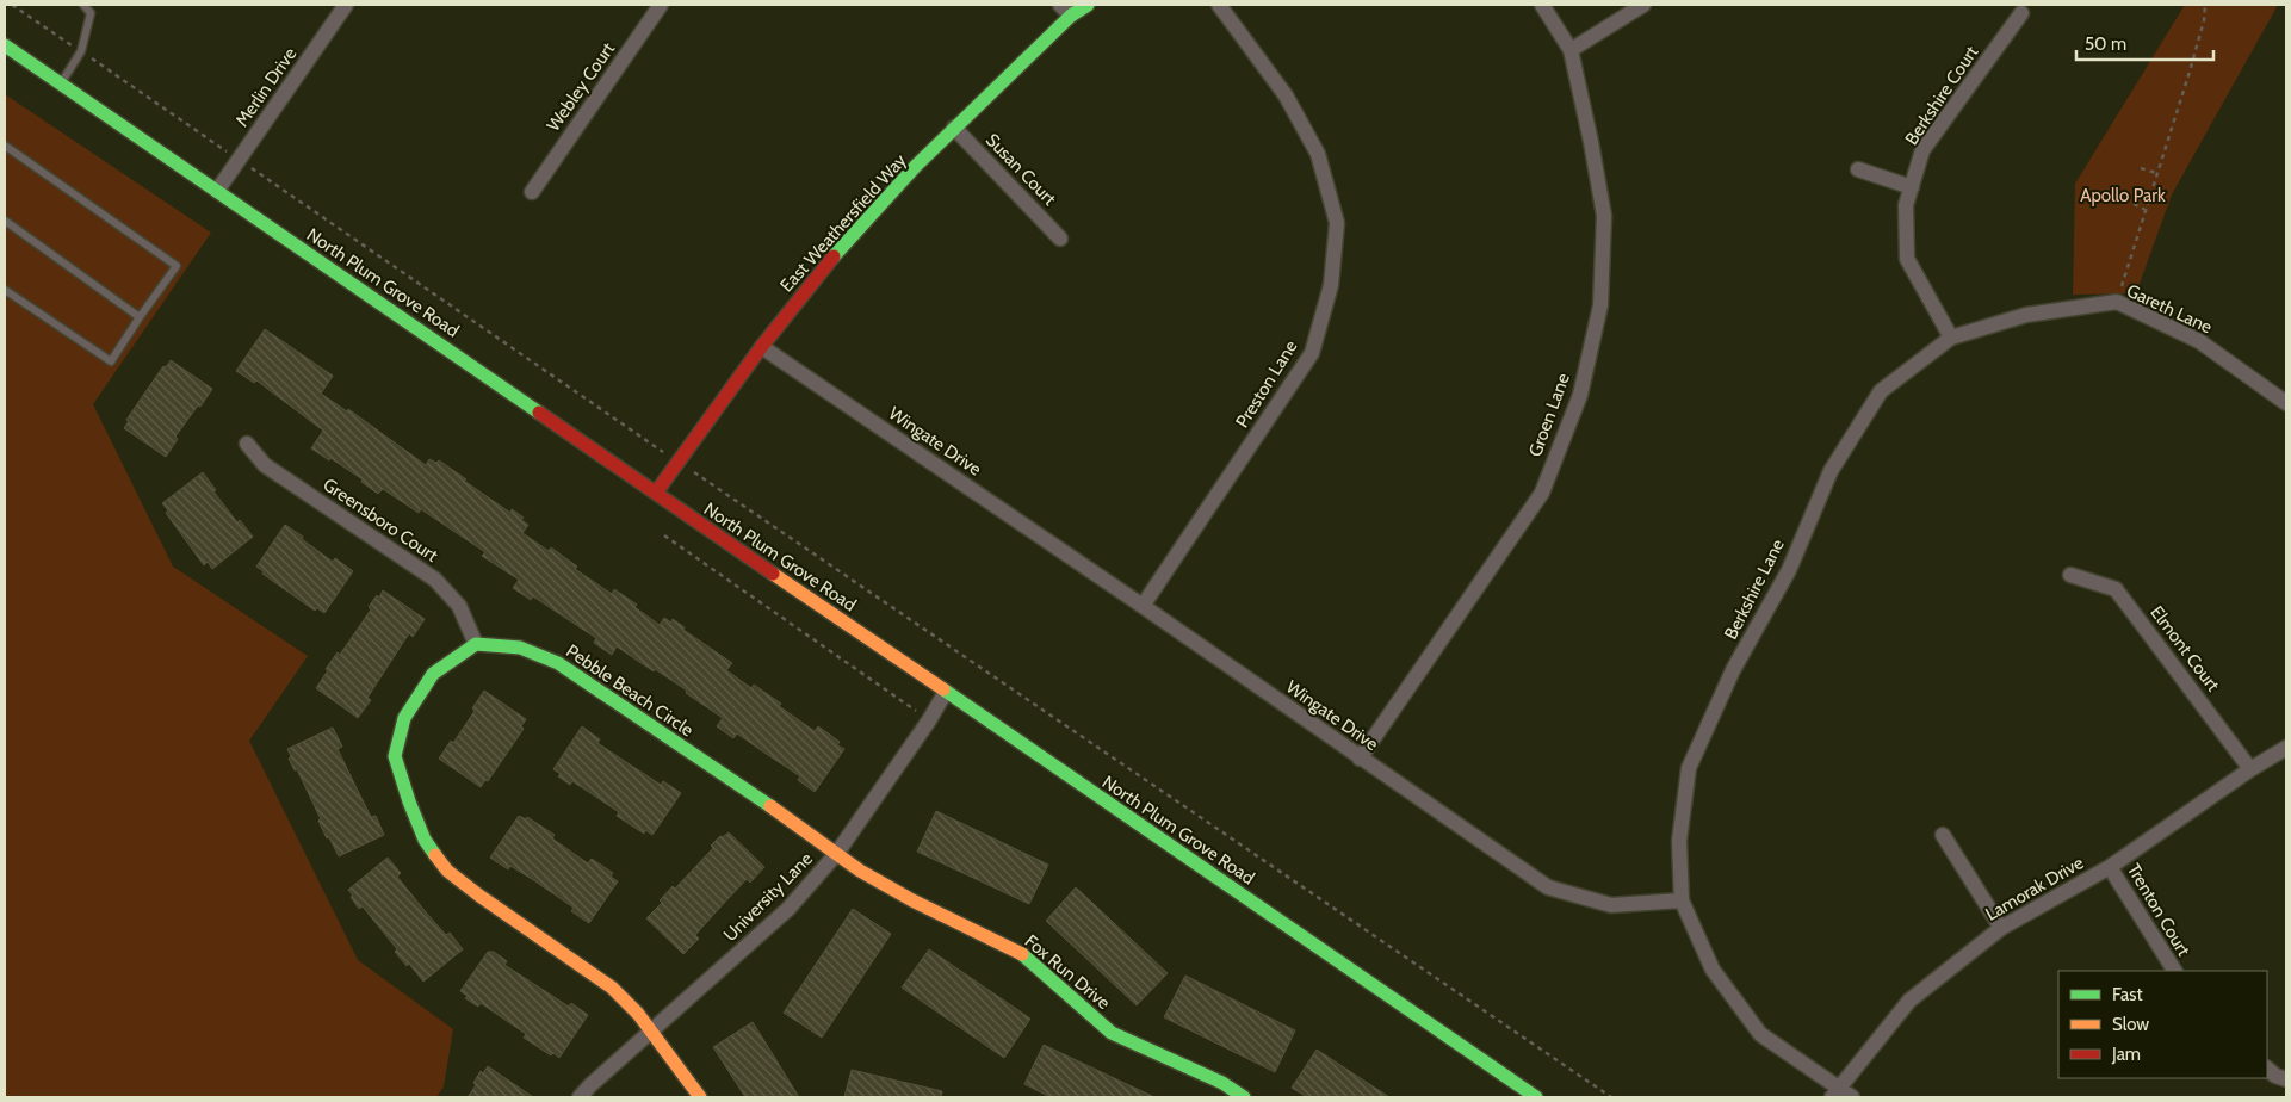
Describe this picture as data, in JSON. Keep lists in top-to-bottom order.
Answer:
{
  "streets": {
    "street": [
      "Merlin Drive",
      "Webley Court",
      "Berkshire Court",
      "Susan Court",
      "East Weathersfield Way",
      "North Plum Grove Road",
      "Gareth Lane",
      "Preston Lane",
      "Groen Lane",
      "Wingate Drive",
      "Greensboro Court",
      "Berkshire Lane",
      "Elmont Court",
      "Pebble Beach Circle",
      "Lamorak Drive",
      "University Lane",
      "Trenton Court",
      "Fox Run Drive"
    ]
  },
  "crossings": [
    ["Merlin Drive", "North Plum Grove Road"],
    ["Berkshire Court", "Gareth Lane"],
    ["Berkshire Court", "Berkshire Lane"],
    ["Susan Court", "East Weathersfield Way"],
    ["East Weathersfield Way", "North Plum Grove Road"],
    ["East Weathersfield Way", "Wingate Drive"],
    ["North Plum Grove Road", "University Lane"],
    ["Gareth Lane", "Berkshire Lane"],
    ["Preston Lane", "Wingate Drive"],
    ["Groen Lane", "Wingate Drive"],
    ["Wingate Drive", "Berkshire Lane"],
    ["Greensboro Court", "Pebble Beach Circle"],
    ["Elmont Court", "Lamorak Drive"],
    ["Pebble Beach Circle", "University Lane"],
    ["Pebble Beach Circle", "Fox Run Drive"],
    ["Lamorak Drive", "Trenton Court"],
    ["University Lane", "Fox Run Drive"]
  ],
  "parks": ["Apollo Park"],
  "legend": ["Fast", "Slow", "Jam"],
  "scale_bar": "50 m"
}
